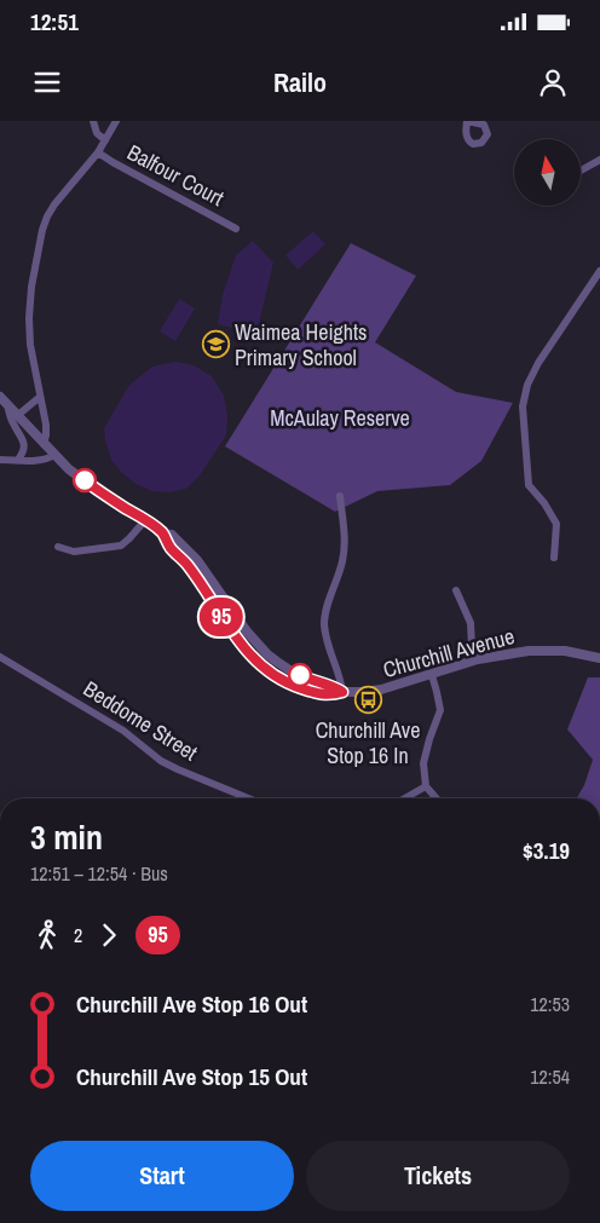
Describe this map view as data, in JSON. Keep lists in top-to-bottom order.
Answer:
{
  "streets": {
    "street": ["Balfour Court", "Churchill Avenue", "Beddome Street"]
  },
  "parks": ["McAulay Reserve"],
  "places": {
    "school or university": ["Waimea Heights Primary School"],
    "bus stop": ["Churchill Ave Stop 16 In"]
  },
  "lines": ["bus line 95"],
  "north": "top",
  "page": {
    "status": "12:51",
    "header": "Railo",
    "on_map": "95",
    "heading": ["3 min", "12:51 – 12:54 · Bus", "$3.19"],
    "legs": ["2", "95"],
    "list": [
      {
        "name": "Churchill Ave Stop 16 Out",
        "value": "12:53"
      },
      {
        "name": "Churchill Ave Stop 15 Out",
        "value": "12:54"
      }
    ],
    "buttons": ["Start", "Tickets"]
  }
}
